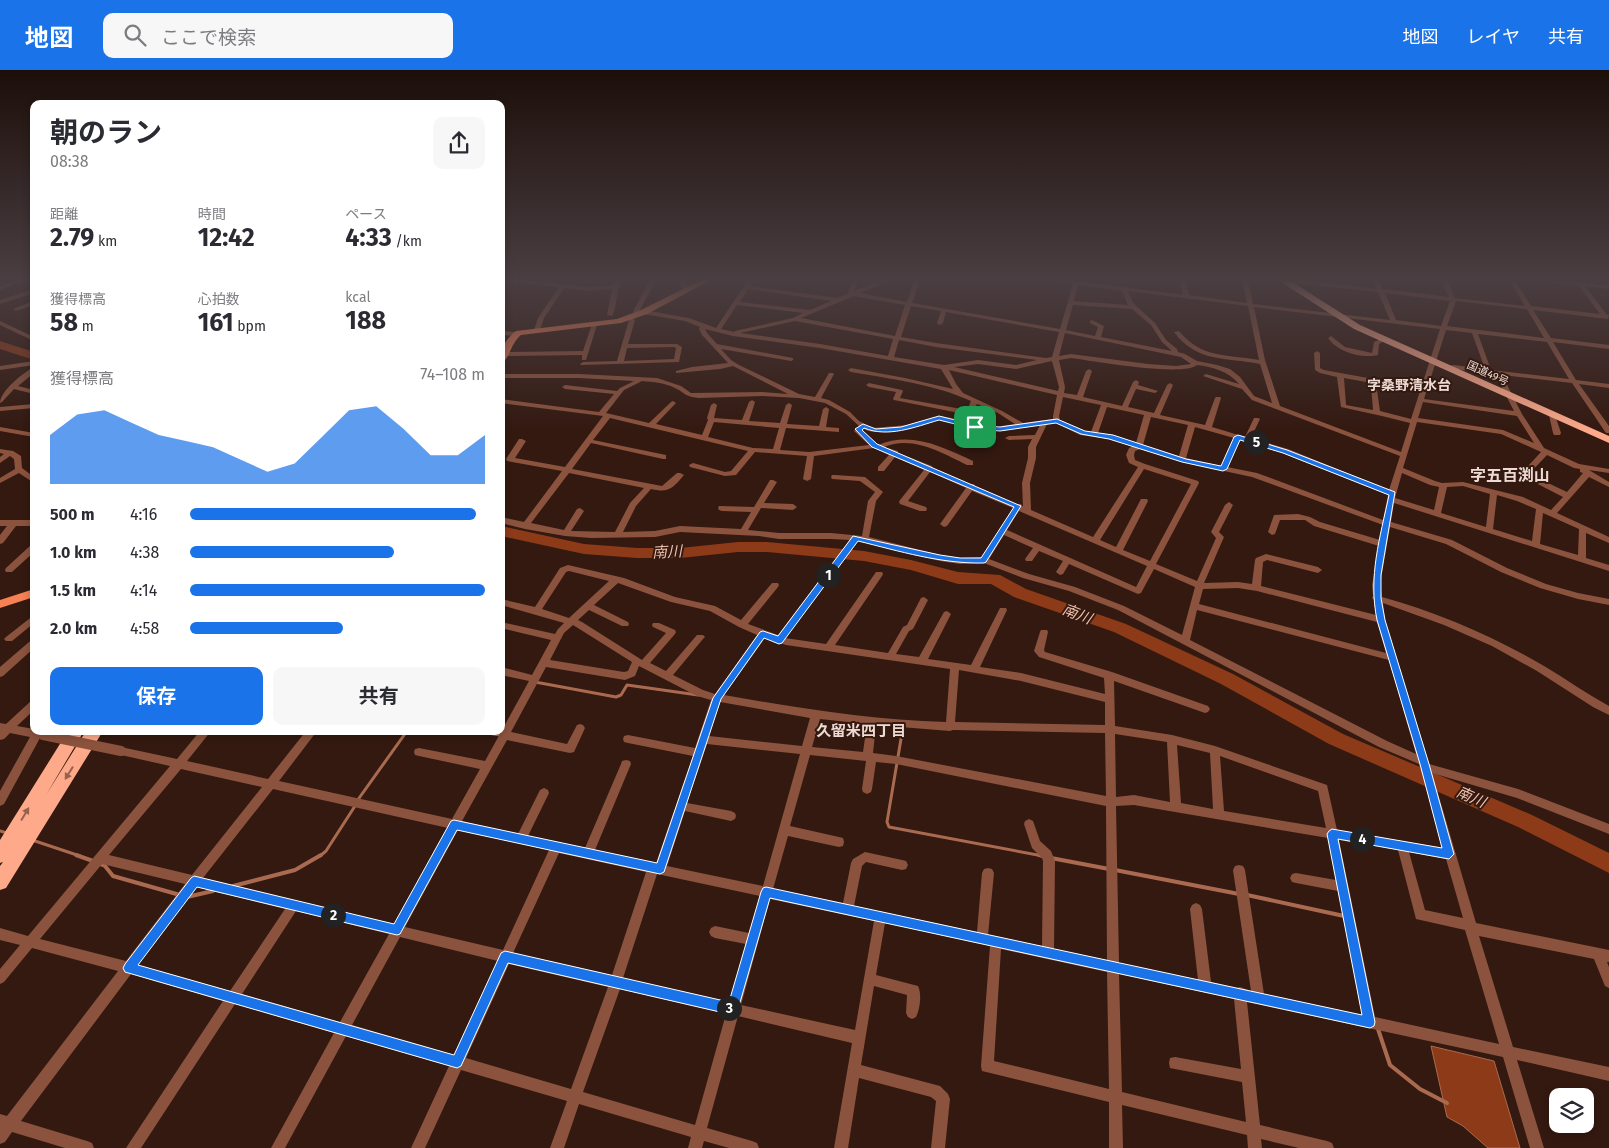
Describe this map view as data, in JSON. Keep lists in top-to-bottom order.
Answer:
{
  "streets": {
    "highway": ["国道49号"]
  },
  "districts": ["字桑野清水台", "字五百渕山", "久留米四丁目"],
  "water": ["南川"],
  "page": {
    "header": "地図",
    "search": "ここで検索",
    "nav": ["地図", "レイヤ", "共有"],
    "heading": ["朝のラン", "08:38"],
    "stats": [
      ["距離", "2.79 km"],
      ["時間", "12:42"],
      ["ペース", "4:33 /km"],
      ["獲得標高", "58 m"],
      ["心拍数", "161 bpm"],
      ["kcal", "188"]
    ],
    "chart": ["獲得標高", "74–108 m"],
    "pins": [
      "5",
      "1",
      "4",
      "2",
      "3"
    ],
    "list": [
      {
        "name": "500 m",
        "note": "4:16"
      },
      {
        "name": "1.0 km",
        "note": "4:38"
      },
      {
        "name": "1.5 km",
        "note": "4:14"
      },
      {
        "name": "2.0 km",
        "note": "4:58"
      }
    ],
    "buttons": ["保存", "共有"]
  }
}
